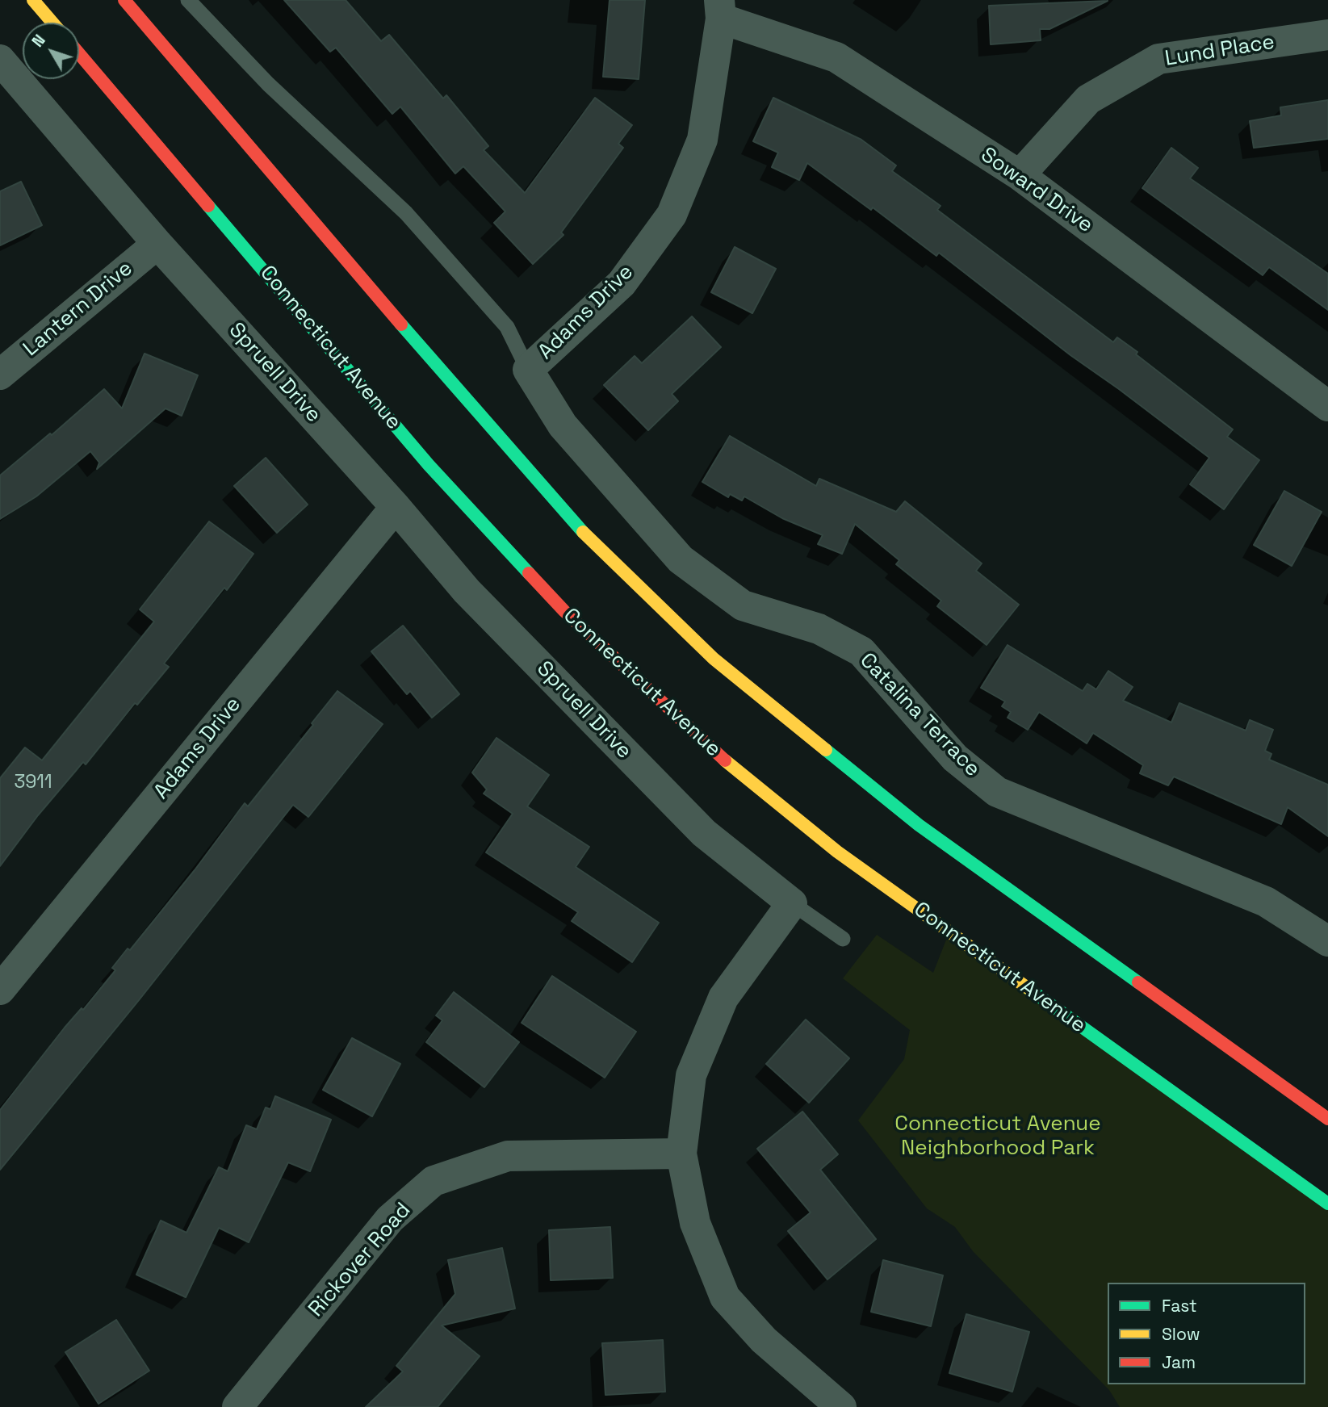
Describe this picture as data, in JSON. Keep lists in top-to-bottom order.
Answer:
{
  "streets": {
    "main road": ["Connecticut Avenue"],
    "street": [
      "Lund Place",
      "Soward Drive",
      "Lantern Drive",
      "Adams Drive",
      "Spruell Drive",
      "Catalina Terrace",
      "Rickover Road"
    ]
  },
  "crossings": [
    ["Lund Place", "Soward Drive"],
    ["Soward Drive", "Adams Drive"],
    ["Lantern Drive", "Spruell Drive"],
    ["Adams Drive", "Spruell Drive"],
    ["Adams Drive", "Catalina Terrace"]
  ],
  "parks": ["Connecticut Avenue Neighborhood Park"],
  "house_numbers": ["3911"],
  "legend": ["Fast", "Slow", "Jam"],
  "north": "top left"
}
